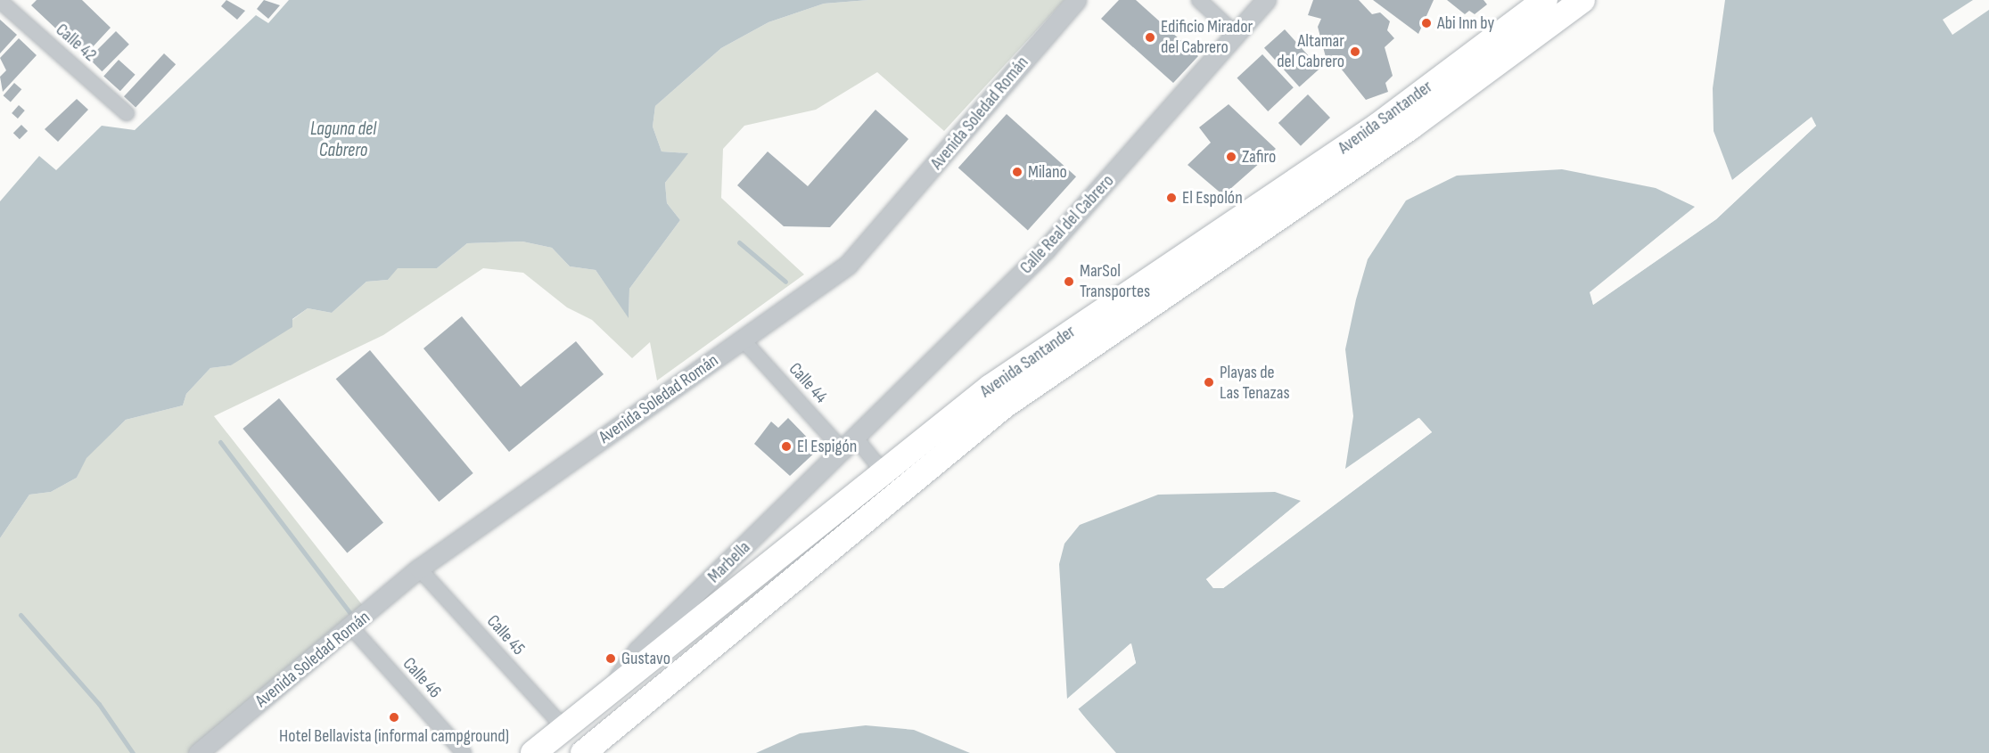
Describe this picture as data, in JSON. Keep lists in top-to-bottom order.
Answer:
{
  "streets": {
    "highway": ["Avenida Santander"],
    "street": [
      "Calle 42",
      "Avenida Soledad Román",
      "Calle Real del Cabrero",
      "Calle 44",
      "Marbella",
      "Calle 45",
      "Calle 46"
    ]
  },
  "crossings": [
    ["Avenida Soledad Román", "Calle 44"],
    ["Avenida Soledad Román", "Calle 45"],
    ["Avenida Soledad Román", "Calle 46"],
    ["Avenida Santander", "Calle 44"],
    ["Avenida Santander", "Marbella"],
    ["Avenida Santander", "Calle 45"],
    ["Calle Real del Cabrero", "Calle 44"],
    ["Calle Real del Cabrero", "Marbella"],
    ["Calle 44", "Marbella"]
  ],
  "water": ["Laguna del Cabrero"],
  "places": [
    "Abi Inn by",
    "Edificio Mirador del Cabrero",
    "Altamar del Cabrero",
    "Zafiro",
    "Milano",
    "El Espolón",
    "MarSol Transportes",
    "Playas de Las Tenazas",
    "El Espigón",
    "Gustavo",
    "Hotel Bellavista (informal campground)"
  ]
}
